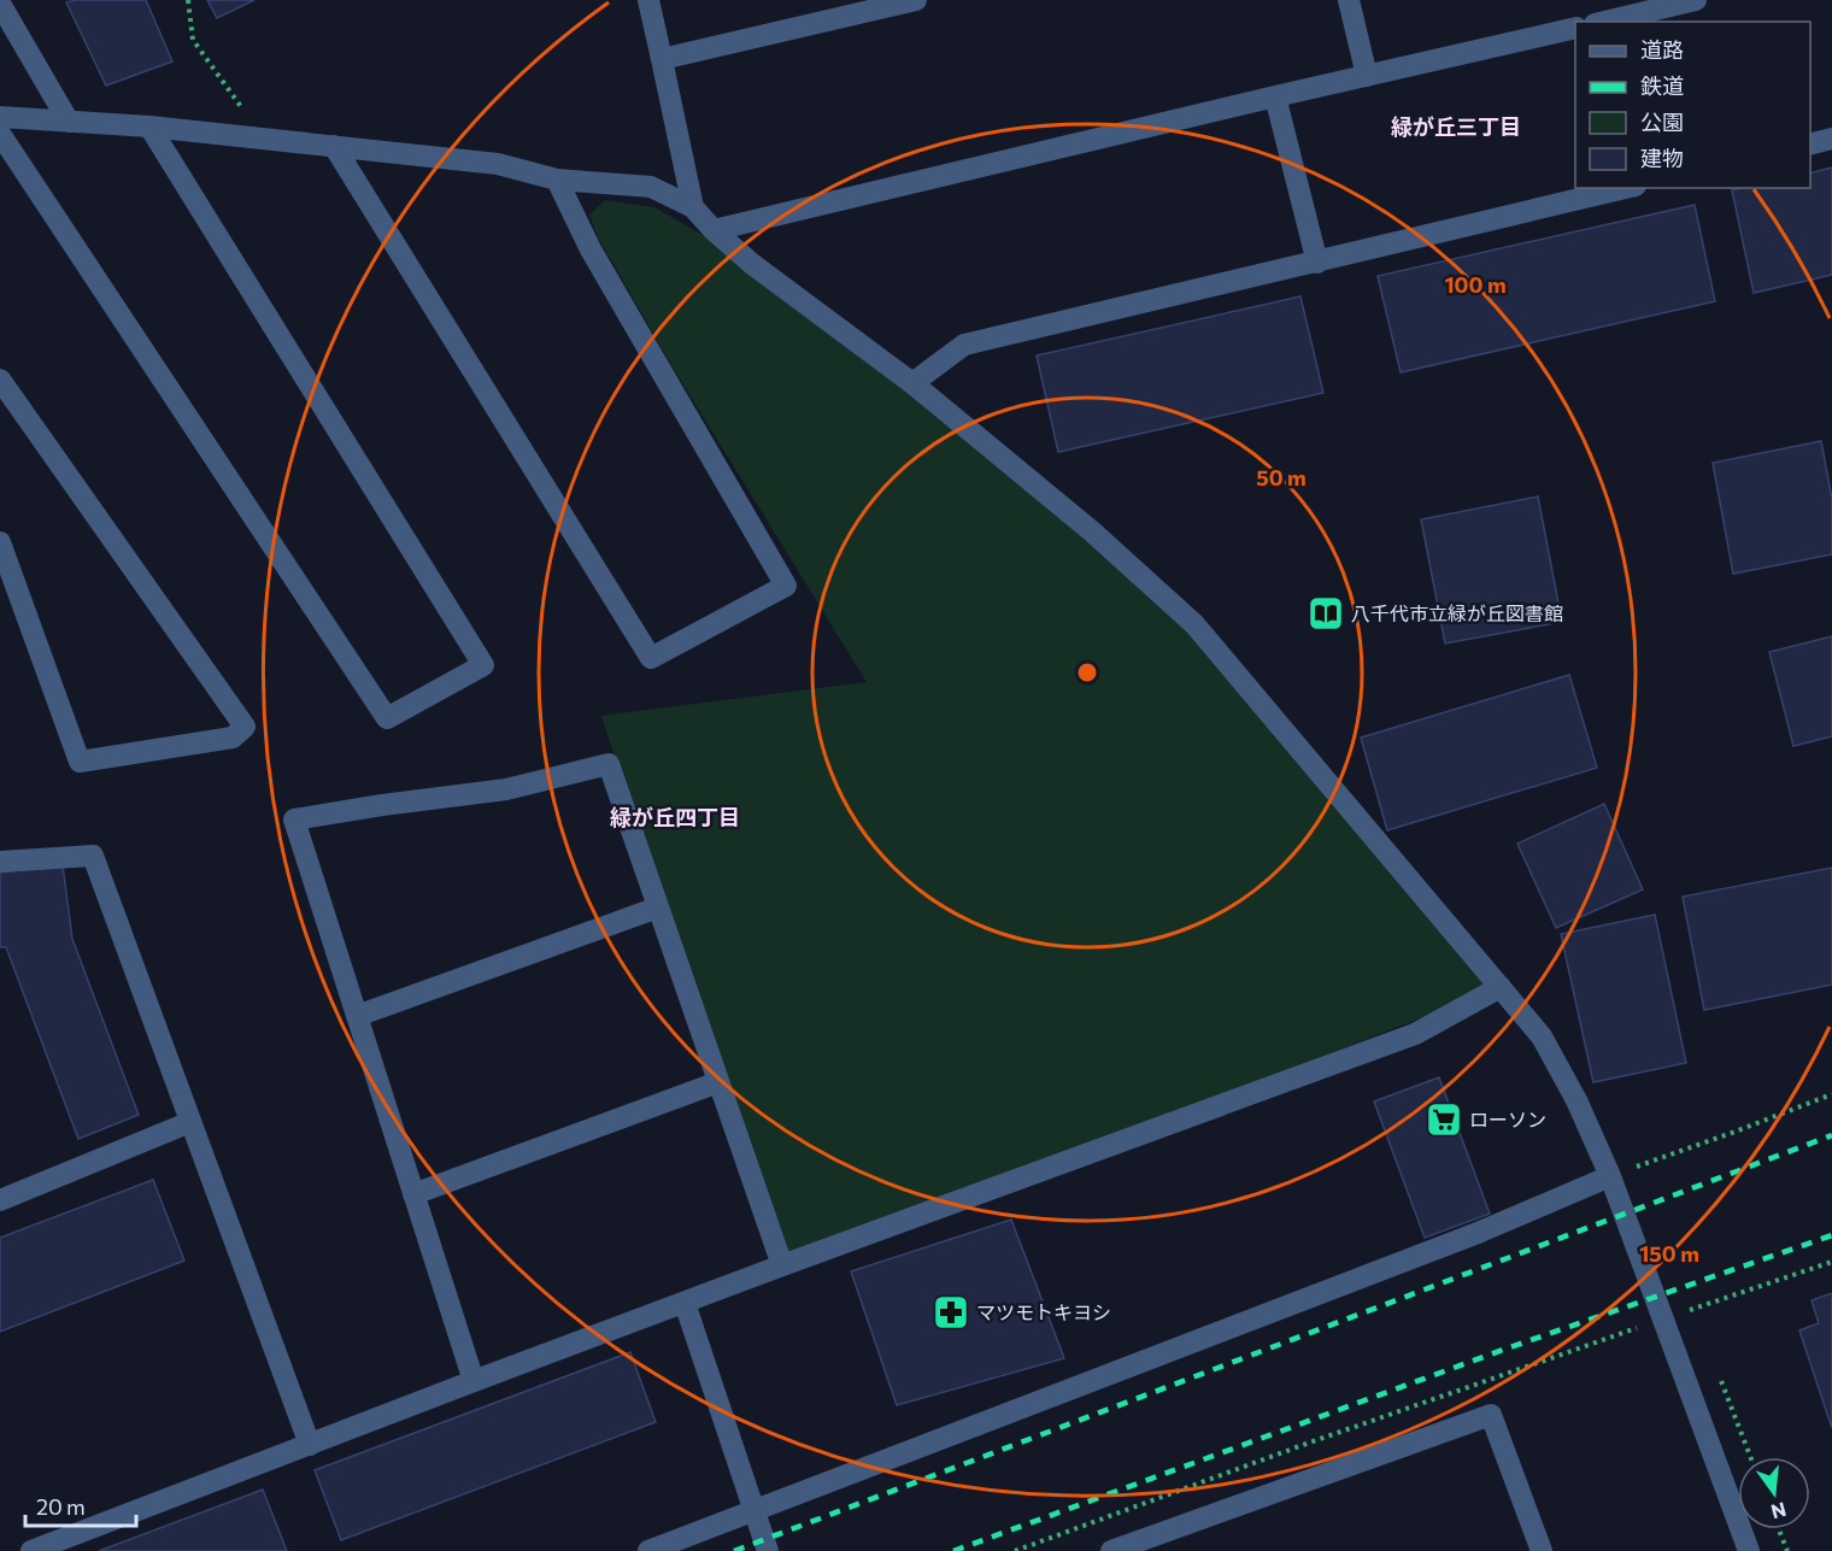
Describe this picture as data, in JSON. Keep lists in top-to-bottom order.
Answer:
{
  "districts": ["緑が丘三丁目", "緑が丘四丁目"],
  "places": {
    "library": ["八千代市立緑が丘図書館"],
    "supermarket": ["ローソン"],
    "pharmacy": ["マツモトキヨシ"]
  },
  "legend": [
    "道路",
    "鉄道",
    "公園",
    "建物"
  ],
  "scale_bar": "20 m",
  "north": "bottom",
  "rings": ["100 m", "50 m", "150 m"]
}
